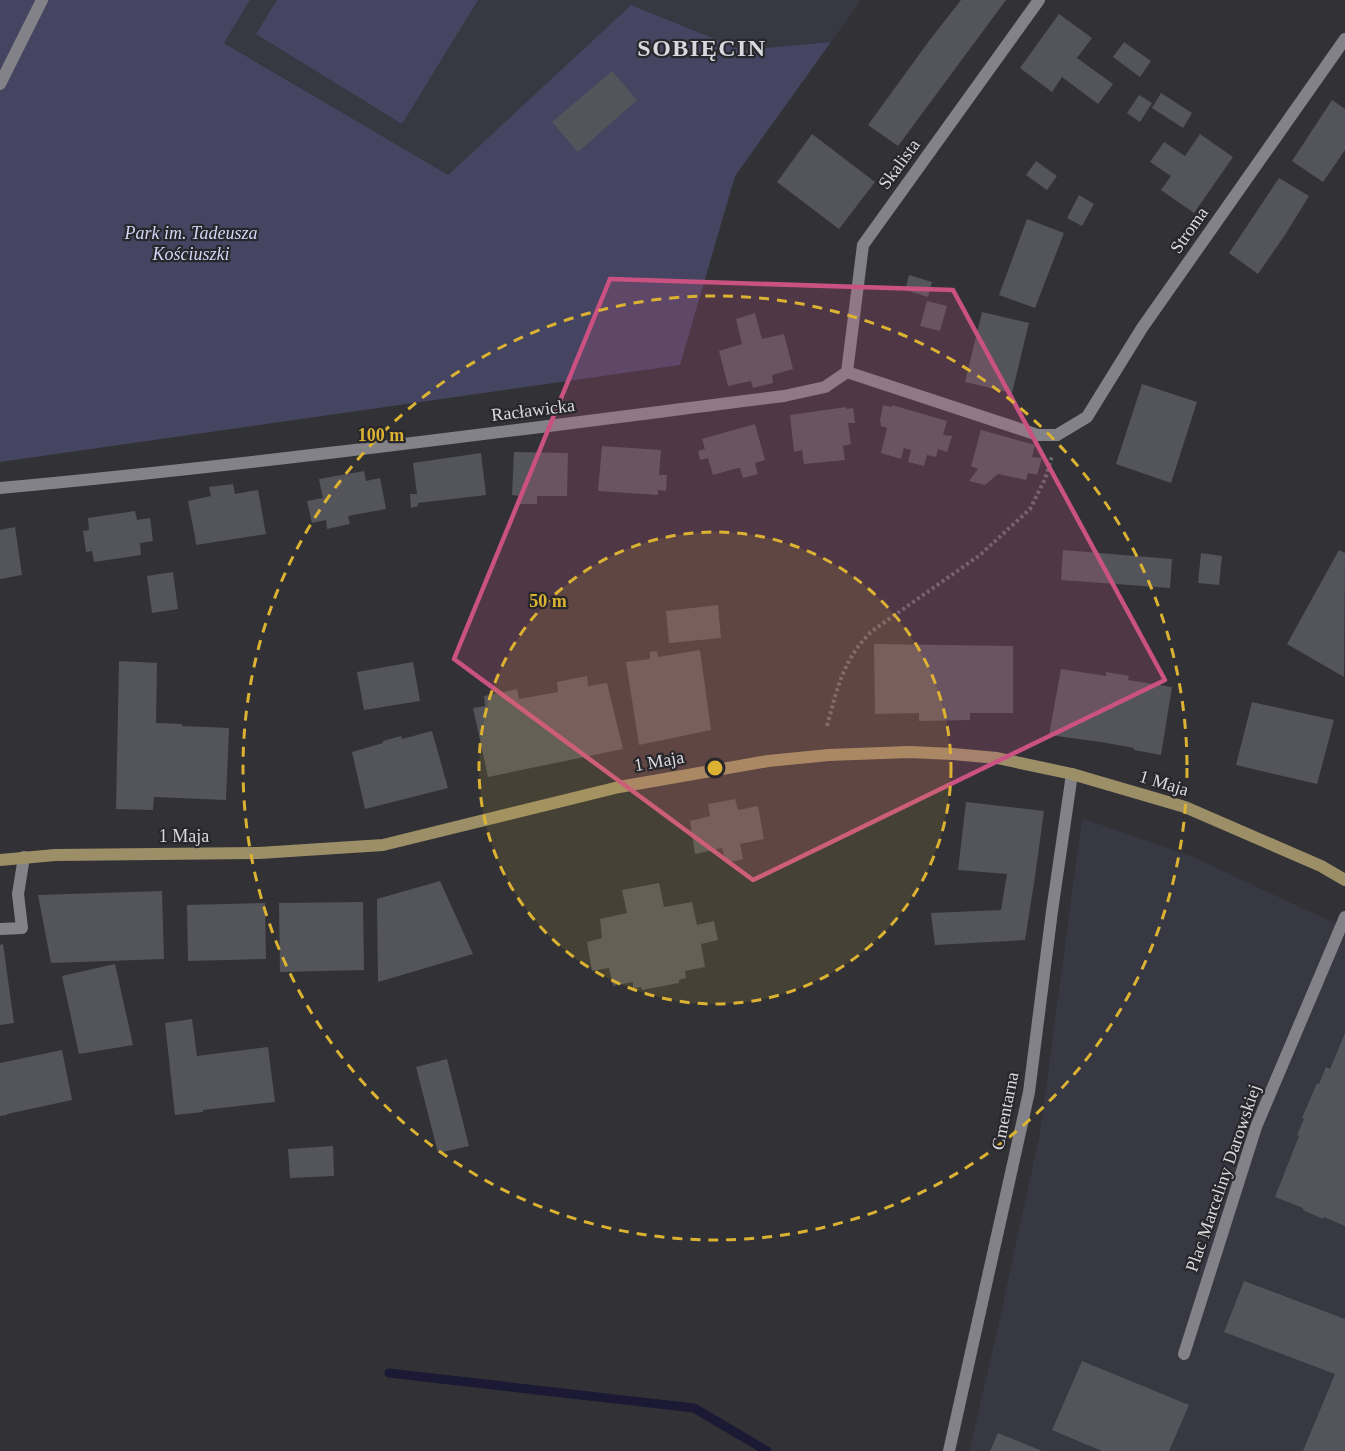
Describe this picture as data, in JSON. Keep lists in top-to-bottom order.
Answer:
{
  "streets": {
    "street": [
      "Skalista",
      "Stroma",
      "Racławicka",
      "1 Maja",
      "Cmentarna",
      "Plac Marceliny Darowskiej"
    ]
  },
  "crossings": [
    ["Skalista", "Stroma"],
    ["Skalista", "Racławicka"],
    ["Stroma", "Racławicka"],
    ["1 Maja", "Cmentarna"]
  ],
  "districts": ["SOBIĘCIN"],
  "parks": ["Park im. Tadeusza Kościuszki"],
  "rings": ["100 m", "50 m"]
}
